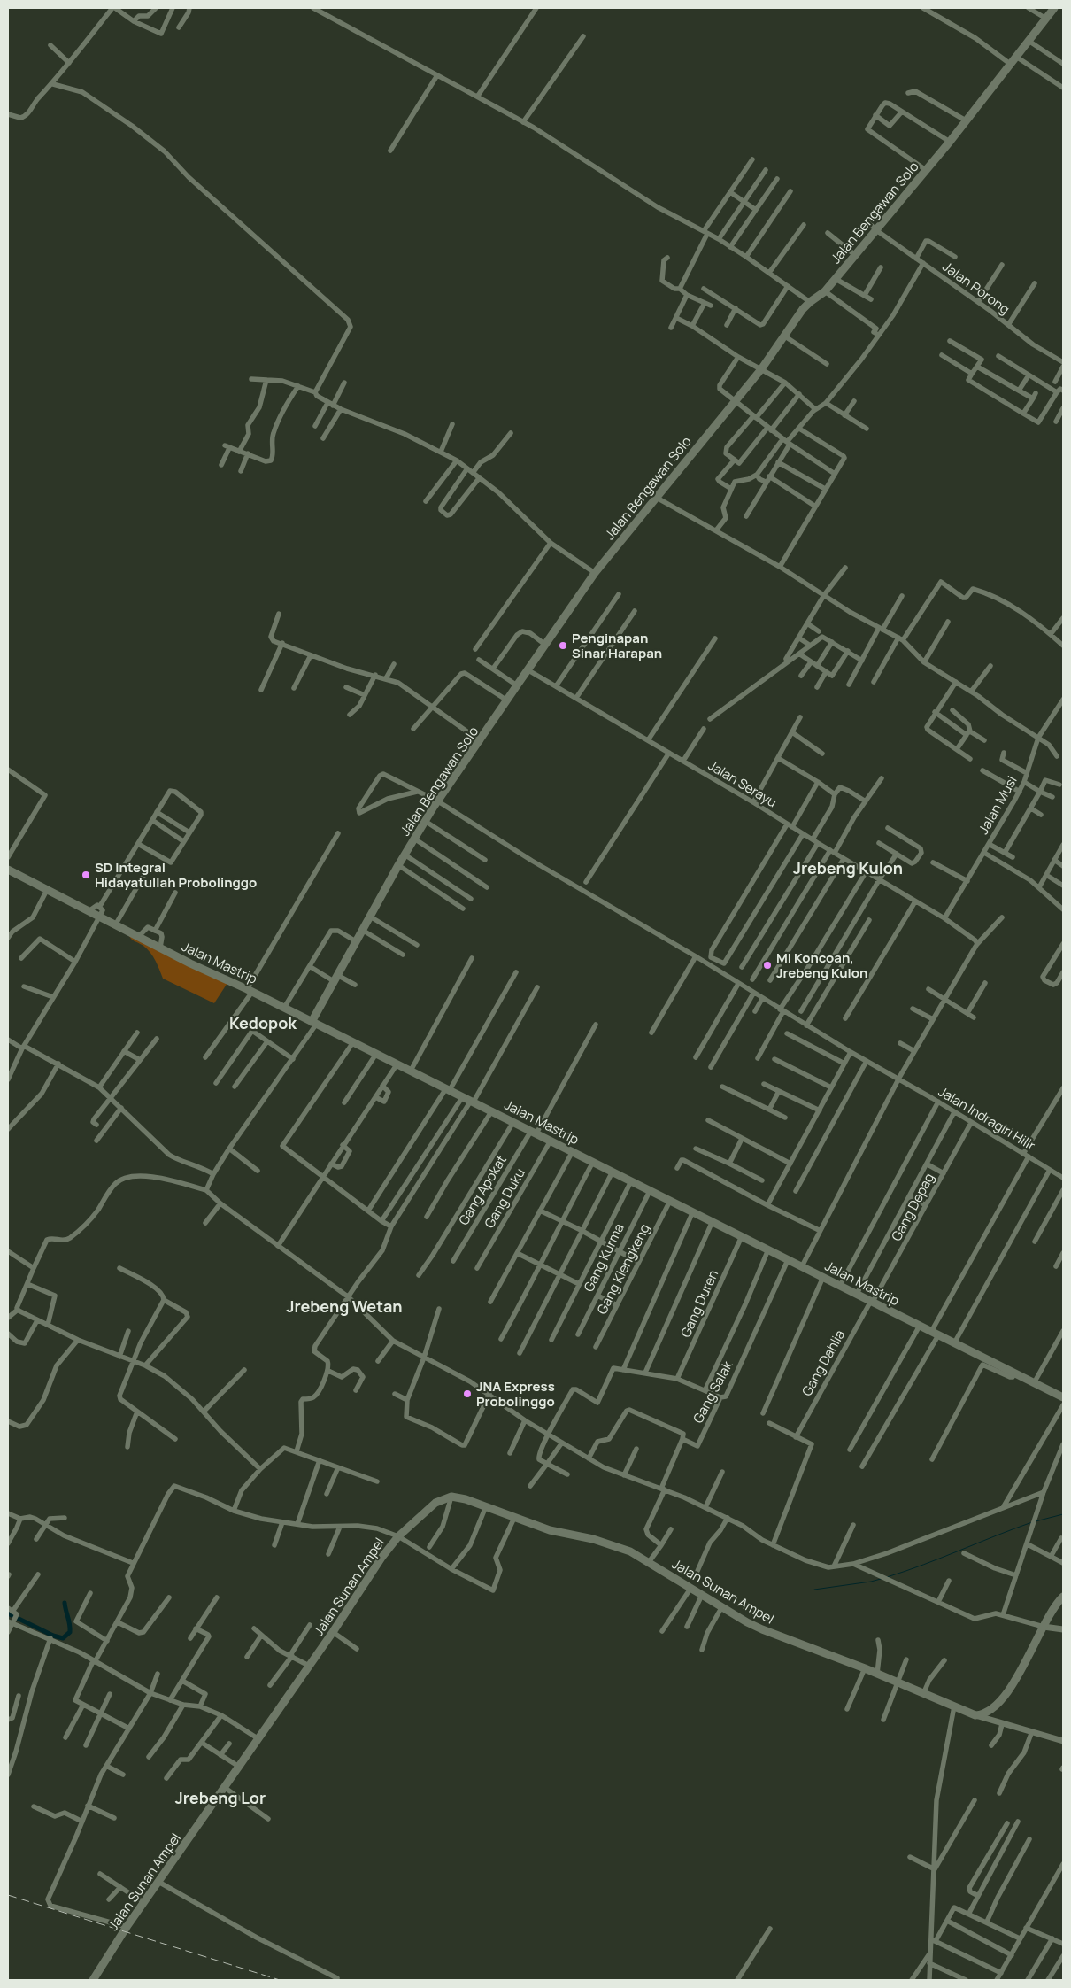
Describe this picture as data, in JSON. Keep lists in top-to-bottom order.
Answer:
{
  "streets": {
    "main road": ["Jalan Bengawan Solo", "Jalan Mastrip", "Jalan Sunan Ampel"],
    "street": [
      "Jalan Porong",
      "Jalan Serayu",
      "Jalan Musi",
      "Jalan Indragiri Hilir",
      "Gang Apokat",
      "Gang Duku",
      "Gang Depag",
      "Gang Kurma",
      "Gang Klengkeng",
      "Gang Duren",
      "Gang Dahlia",
      "Gang Salak"
    ]
  },
  "crossings": [
    ["Jalan Bengawan Solo", "Jalan Porong"],
    ["Jalan Bengawan Solo", "Jalan Serayu"],
    ["Jalan Bengawan Solo", "Jalan Mastrip"],
    ["Jalan Bengawan Solo", "Jalan Indragiri Hilir"],
    ["Jalan Serayu", "Jalan Musi"],
    ["Jalan Mastrip", "Gang Apokat"],
    ["Jalan Mastrip", "Gang Duku"],
    ["Jalan Mastrip", "Gang Depag"],
    ["Jalan Mastrip", "Gang Kurma"],
    ["Jalan Mastrip", "Gang Klengkeng"],
    ["Jalan Mastrip", "Gang Duren"],
    ["Jalan Mastrip", "Gang Dahlia"],
    ["Jalan Mastrip", "Gang Salak"],
    ["Jalan Indragiri Hilir", "Gang Depag"],
    ["Gang Depag", "Gang Dahlia"]
  ],
  "districts": [
    "Jrebeng Kulon",
    "Kedopok",
    "Jrebeng Wetan",
    "Jrebeng Lor"
  ],
  "places": [
    "Penginapan Sinar Harapan",
    "SD Integral Hidayatullah Probolinggo",
    "Mi Koncoan, Jrebeng Kulon",
    "JNA Express Probolinggo"
  ]
}
